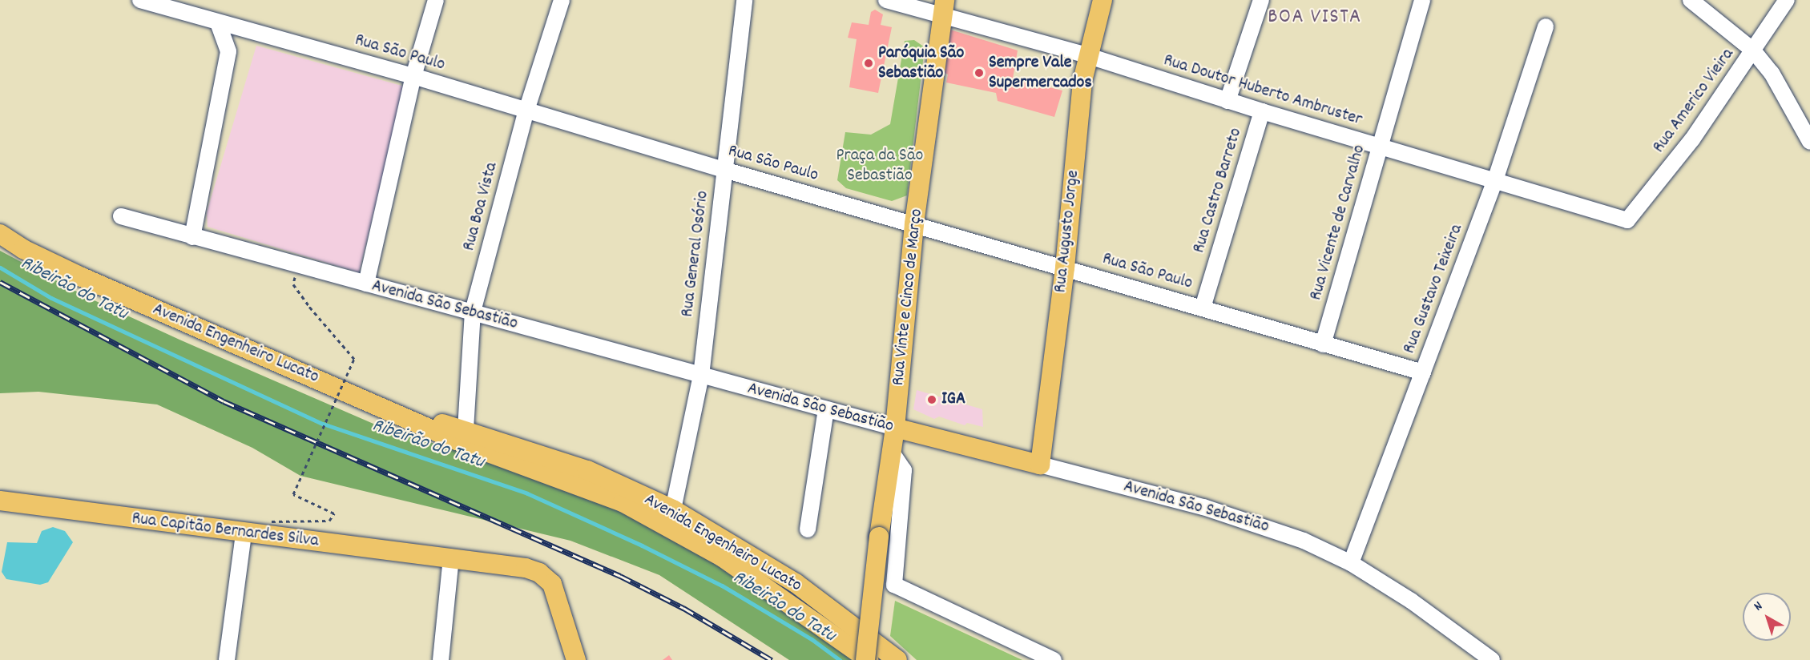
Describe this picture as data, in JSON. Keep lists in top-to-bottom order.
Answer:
{
  "streets": {
    "main road": [
      "Rua Augusto Jorge",
      "Rua Vinte e Cinco de Março",
      "Avenida São Sebastião",
      "Avenida Engenheiro Lucato",
      "Rua Capitão Bernardes Silva"
    ],
    "street": [
      "Rua São Paulo",
      "Rua Doutor Huberto Ambruster",
      "Rua Americo Vieira",
      "Rua Castro Barreto",
      "Rua Boa Vista",
      "Rua Vicente de Carvalho",
      "Rua General Osório",
      "Rua Gustavo Teixeira"
    ]
  },
  "crossings": [
    ["Rua São Paulo", "Rua Castro Barreto"],
    ["Rua São Paulo", "Rua Boa Vista"],
    ["Rua São Paulo", "Rua Vicente de Carvalho"],
    ["Rua São Paulo", "Rua Augusto Jorge"],
    ["Rua São Paulo", "Rua General Osório"],
    ["Rua São Paulo", "Rua Gustavo Teixeira"],
    ["Rua São Paulo", "Rua Vinte e Cinco de Março"],
    ["Rua Doutor Huberto Ambruster", "Rua Americo Vieira"],
    ["Rua Doutor Huberto Ambruster", "Rua Castro Barreto"],
    ["Rua Doutor Huberto Ambruster", "Rua Vicente de Carvalho"],
    ["Rua Doutor Huberto Ambruster", "Rua Augusto Jorge"],
    ["Rua Doutor Huberto Ambruster", "Rua Gustavo Teixeira"],
    ["Rua Doutor Huberto Ambruster", "Rua Vinte e Cinco de Março"],
    ["Rua Boa Vista", "Avenida São Sebastião"],
    ["Rua Boa Vista", "Avenida Engenheiro Lucato"],
    ["Rua Augusto Jorge", "Avenida São Sebastião"],
    ["Rua General Osório", "Avenida São Sebastião"],
    ["Rua General Osório", "Avenida Engenheiro Lucato"],
    ["Rua Gustavo Teixeira", "Avenida São Sebastião"],
    ["Rua Vinte e Cinco de Março", "Avenida São Sebastião"],
    ["Rua Vinte e Cinco de Março", "Avenida Engenheiro Lucato"]
  ],
  "districts": ["BOA VISTA"],
  "water": ["Ribeirão do Tatu"],
  "parks": ["Praça da São Sebastião"],
  "places": ["Paróquia São Sebastião", "Sempre Vale Supermercados", "IGA"],
  "north": "top left"
}
